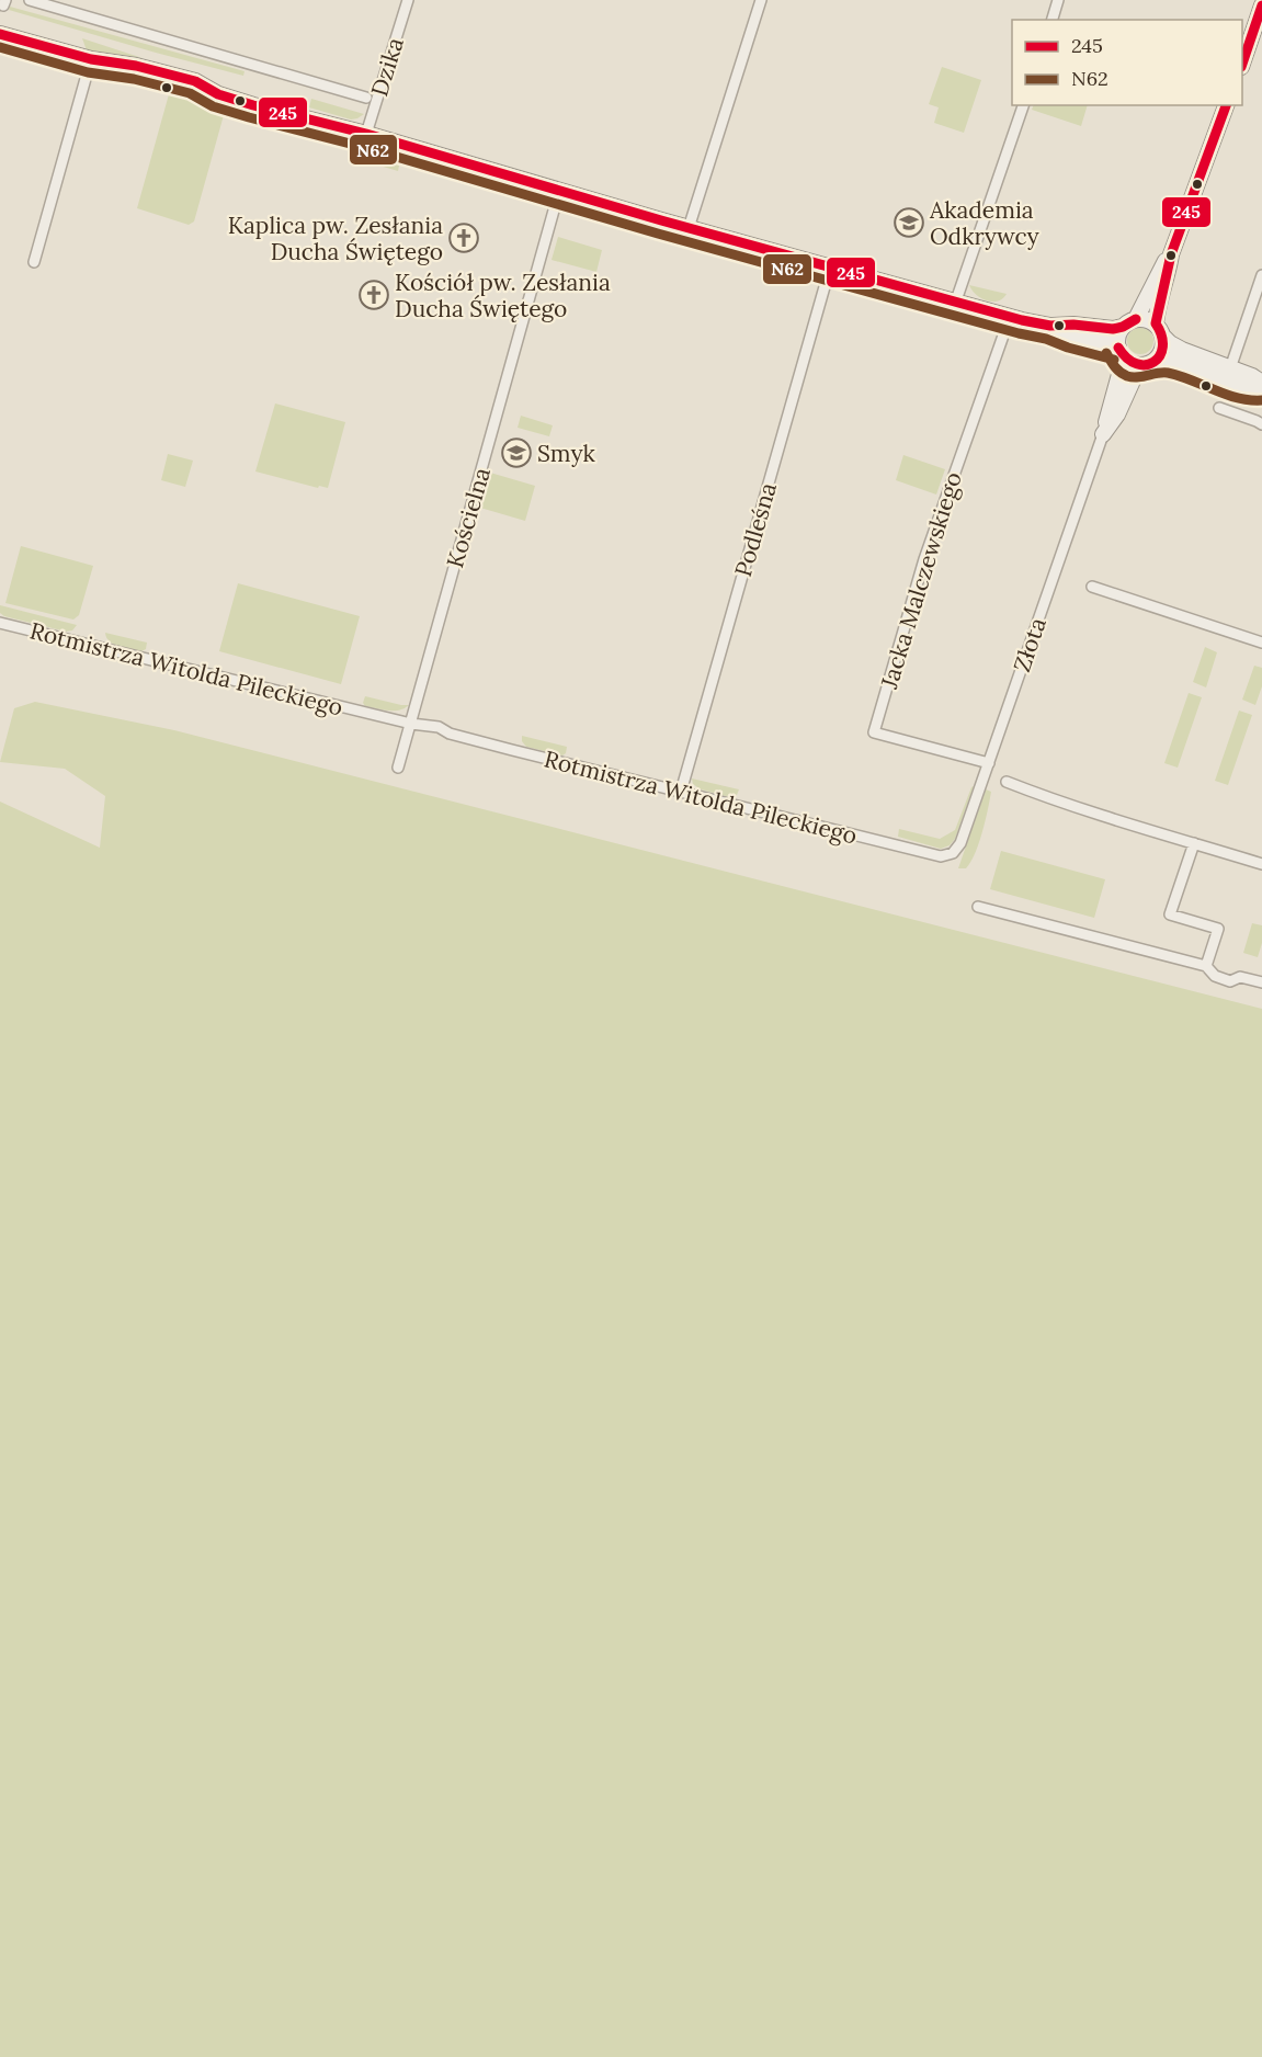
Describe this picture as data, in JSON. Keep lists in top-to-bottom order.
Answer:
{
  "streets": {
    "street": [
      "Dzika",
      "Kościelna",
      "Podleśna",
      "Jacka Malczewskiego",
      "Złota",
      "Rotmistrza Witolda Pileckiego"
    ]
  },
  "crossings": [
    ["Kościelna", "Rotmistrza Witolda Pileckiego"],
    ["Podleśna", "Rotmistrza Witolda Pileckiego"],
    ["Jacka Malczewskiego", "Złota"],
    ["Złota", "Rotmistrza Witolda Pileckiego"]
  ],
  "places": {
    "school or university": ["Akademia Odkrywcy", "Smyk"],
    "church": ["Kaplica pw. Zesłania Ducha Świętego", "Kościół pw. Zesłania Ducha Świętego"]
  },
  "lines": ["transit line 245", "transit line N62"],
  "legend": ["245", "N62"]
}
